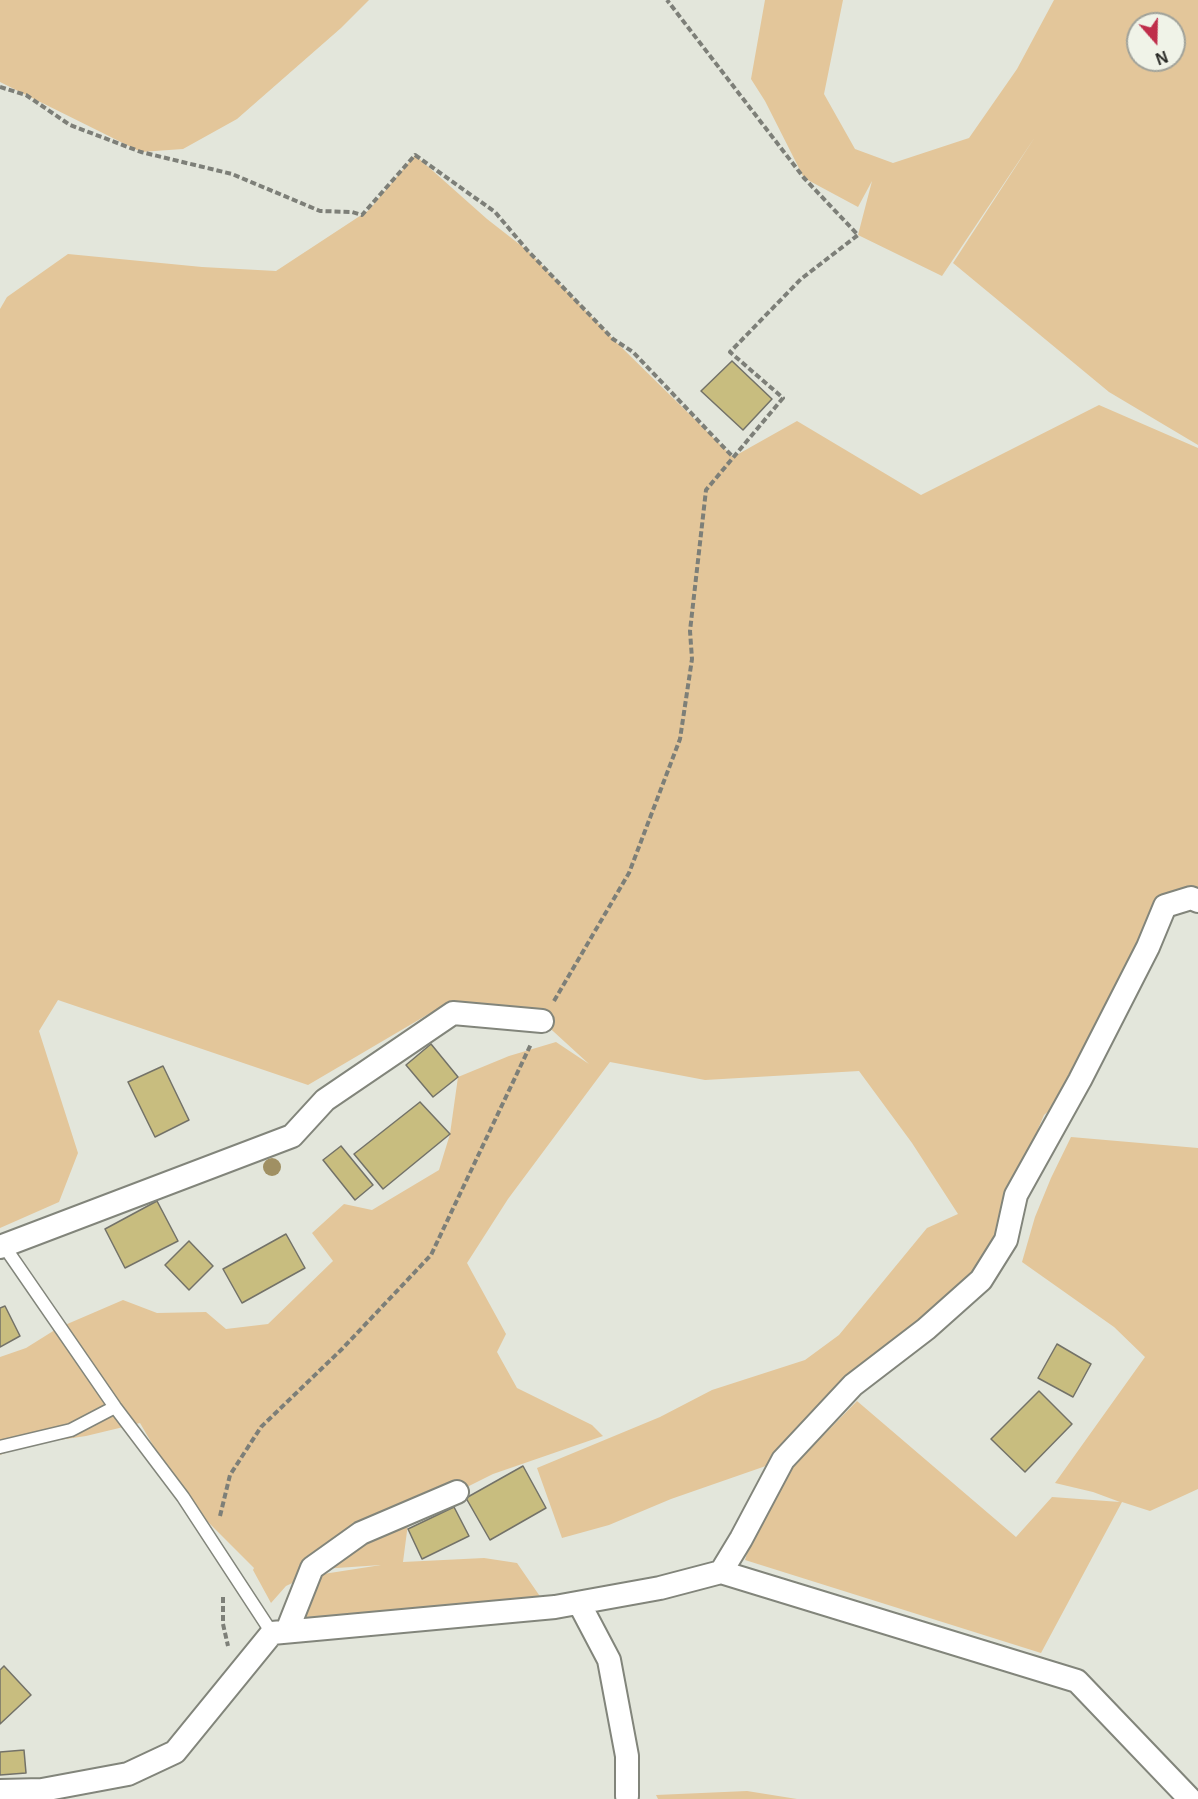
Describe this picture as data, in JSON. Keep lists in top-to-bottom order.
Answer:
{
  "north": "bottom"
}
